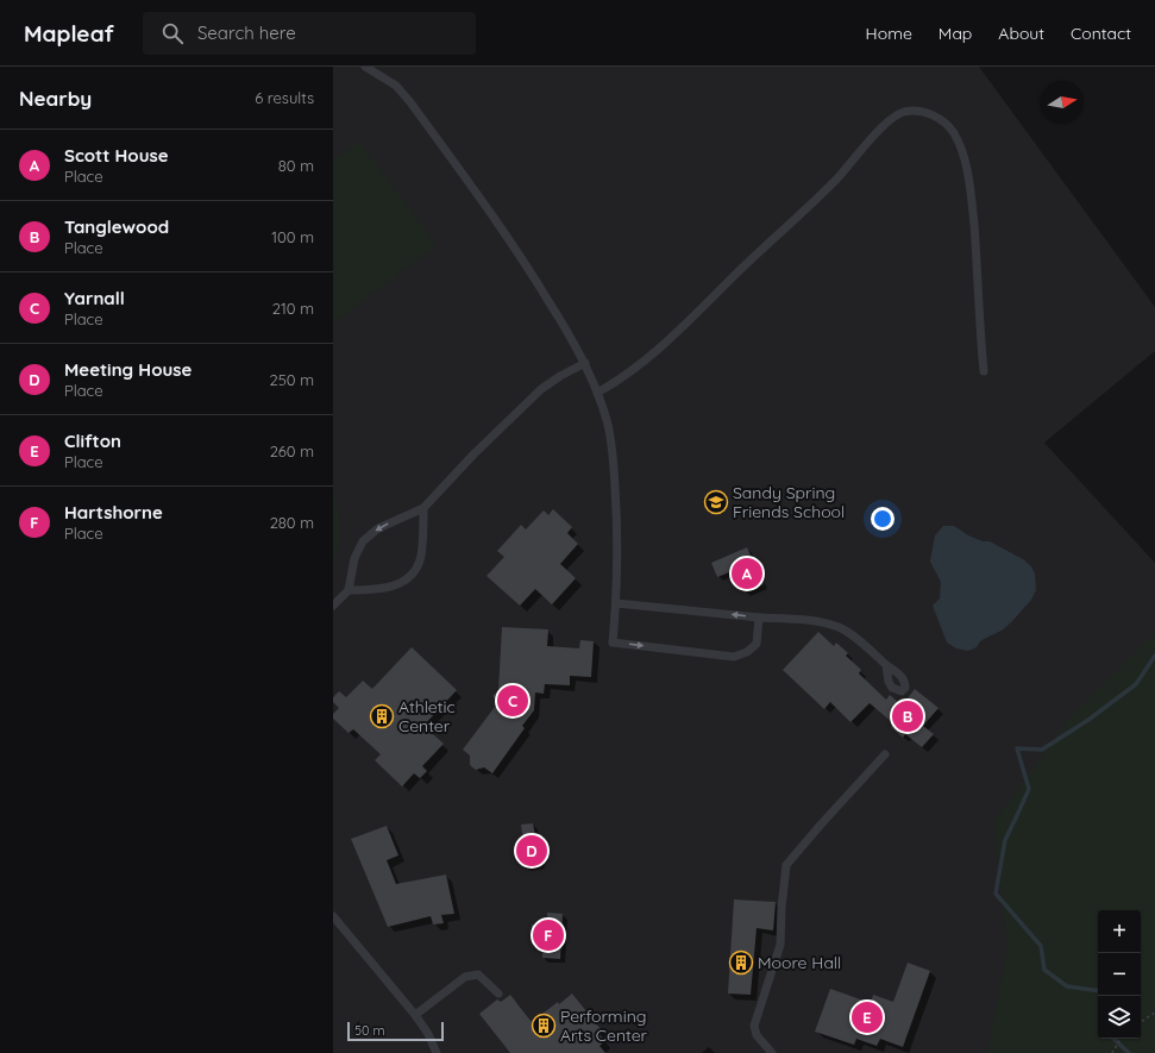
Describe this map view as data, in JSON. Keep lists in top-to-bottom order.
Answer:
{
  "places": {
    "school or university": ["Sandy Spring Friends School"],
    "building": ["Athletic Center", "Moore Hall", "Performing Arts Center"]
  },
  "scale_bar": "50 m",
  "north": "right",
  "page": {
    "header": "Mapleaf",
    "search": "Search here",
    "nav": [
      "Home",
      "Map",
      "About",
      "Contact"
    ],
    "heading": ["Nearby", "6 results"],
    "list": [
      {
        "mark": "A",
        "name": "Scott House",
        "note": "Place",
        "value": "80 m"
      },
      {
        "mark": "B",
        "name": "Tanglewood",
        "note": "Place",
        "value": "100 m"
      },
      {
        "mark": "C",
        "name": "Yarnall",
        "note": "Place",
        "value": "210 m"
      },
      {
        "mark": "D",
        "name": "Meeting House",
        "note": "Place",
        "value": "250 m"
      },
      {
        "mark": "E",
        "name": "Clifton",
        "note": "Place",
        "value": "260 m"
      },
      {
        "mark": "F",
        "name": "Hartshorne",
        "note": "Place",
        "value": "280 m"
      }
    ],
    "pins": [
      "A",
      "C",
      "B",
      "D",
      "F",
      "E"
    ],
    "map_buttons": ["+", "−"],
    "scale": "50 m"
  }
}
